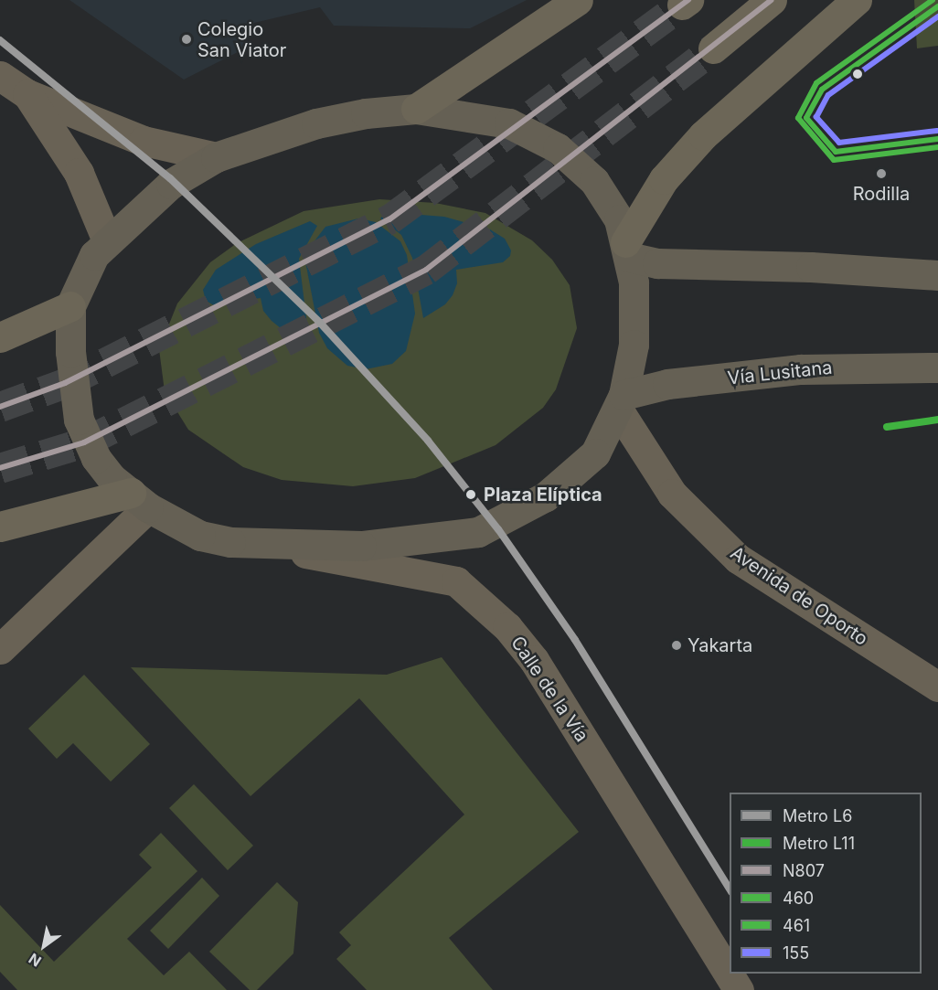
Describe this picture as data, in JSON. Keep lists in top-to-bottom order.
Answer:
{
  "streets": {
    "main road": ["Vía Lusitana", "Avenida de Oporto", "Calle de la Vía"]
  },
  "crossings": [
    ["Vía Lusitana", "Avenida de Oporto"]
  ],
  "places": [
    "Colegio San Viator",
    "Rodilla",
    "Plaza Elíptica",
    "Yakarta"
  ],
  "lines": [
    "transit line N807",
    "transit line 461",
    "transit line 460",
    "transit line 155",
    "metro line L6",
    "metro line L11"
  ],
  "legend": [
    "Metro L6",
    "Metro L11",
    "N807",
    "460",
    "461",
    "155"
  ],
  "north": "bottom left"
}
